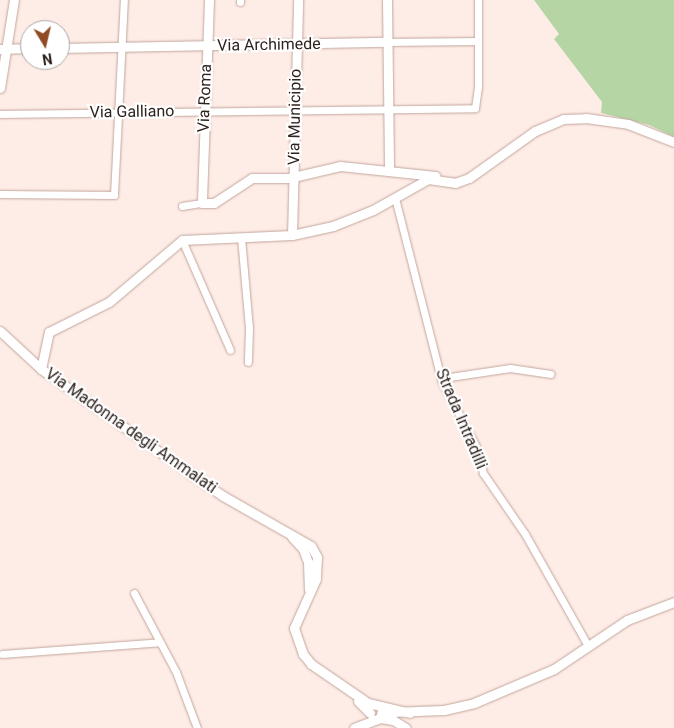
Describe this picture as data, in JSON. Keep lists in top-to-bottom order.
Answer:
{
  "streets": {
    "street": [
      "Via Archimede",
      "Via Roma",
      "Via Galliano",
      "Via Municipio",
      "Strada Intradilli",
      "Via Madonna degli Ammalati"
    ]
  },
  "crossings": [
    ["Via Archimede", "Via Roma"],
    ["Via Archimede", "Via Galliano"],
    ["Via Archimede", "Via Municipio"],
    ["Via Roma", "Via Galliano"],
    ["Via Galliano", "Via Municipio"]
  ],
  "north": "bottom"
}
